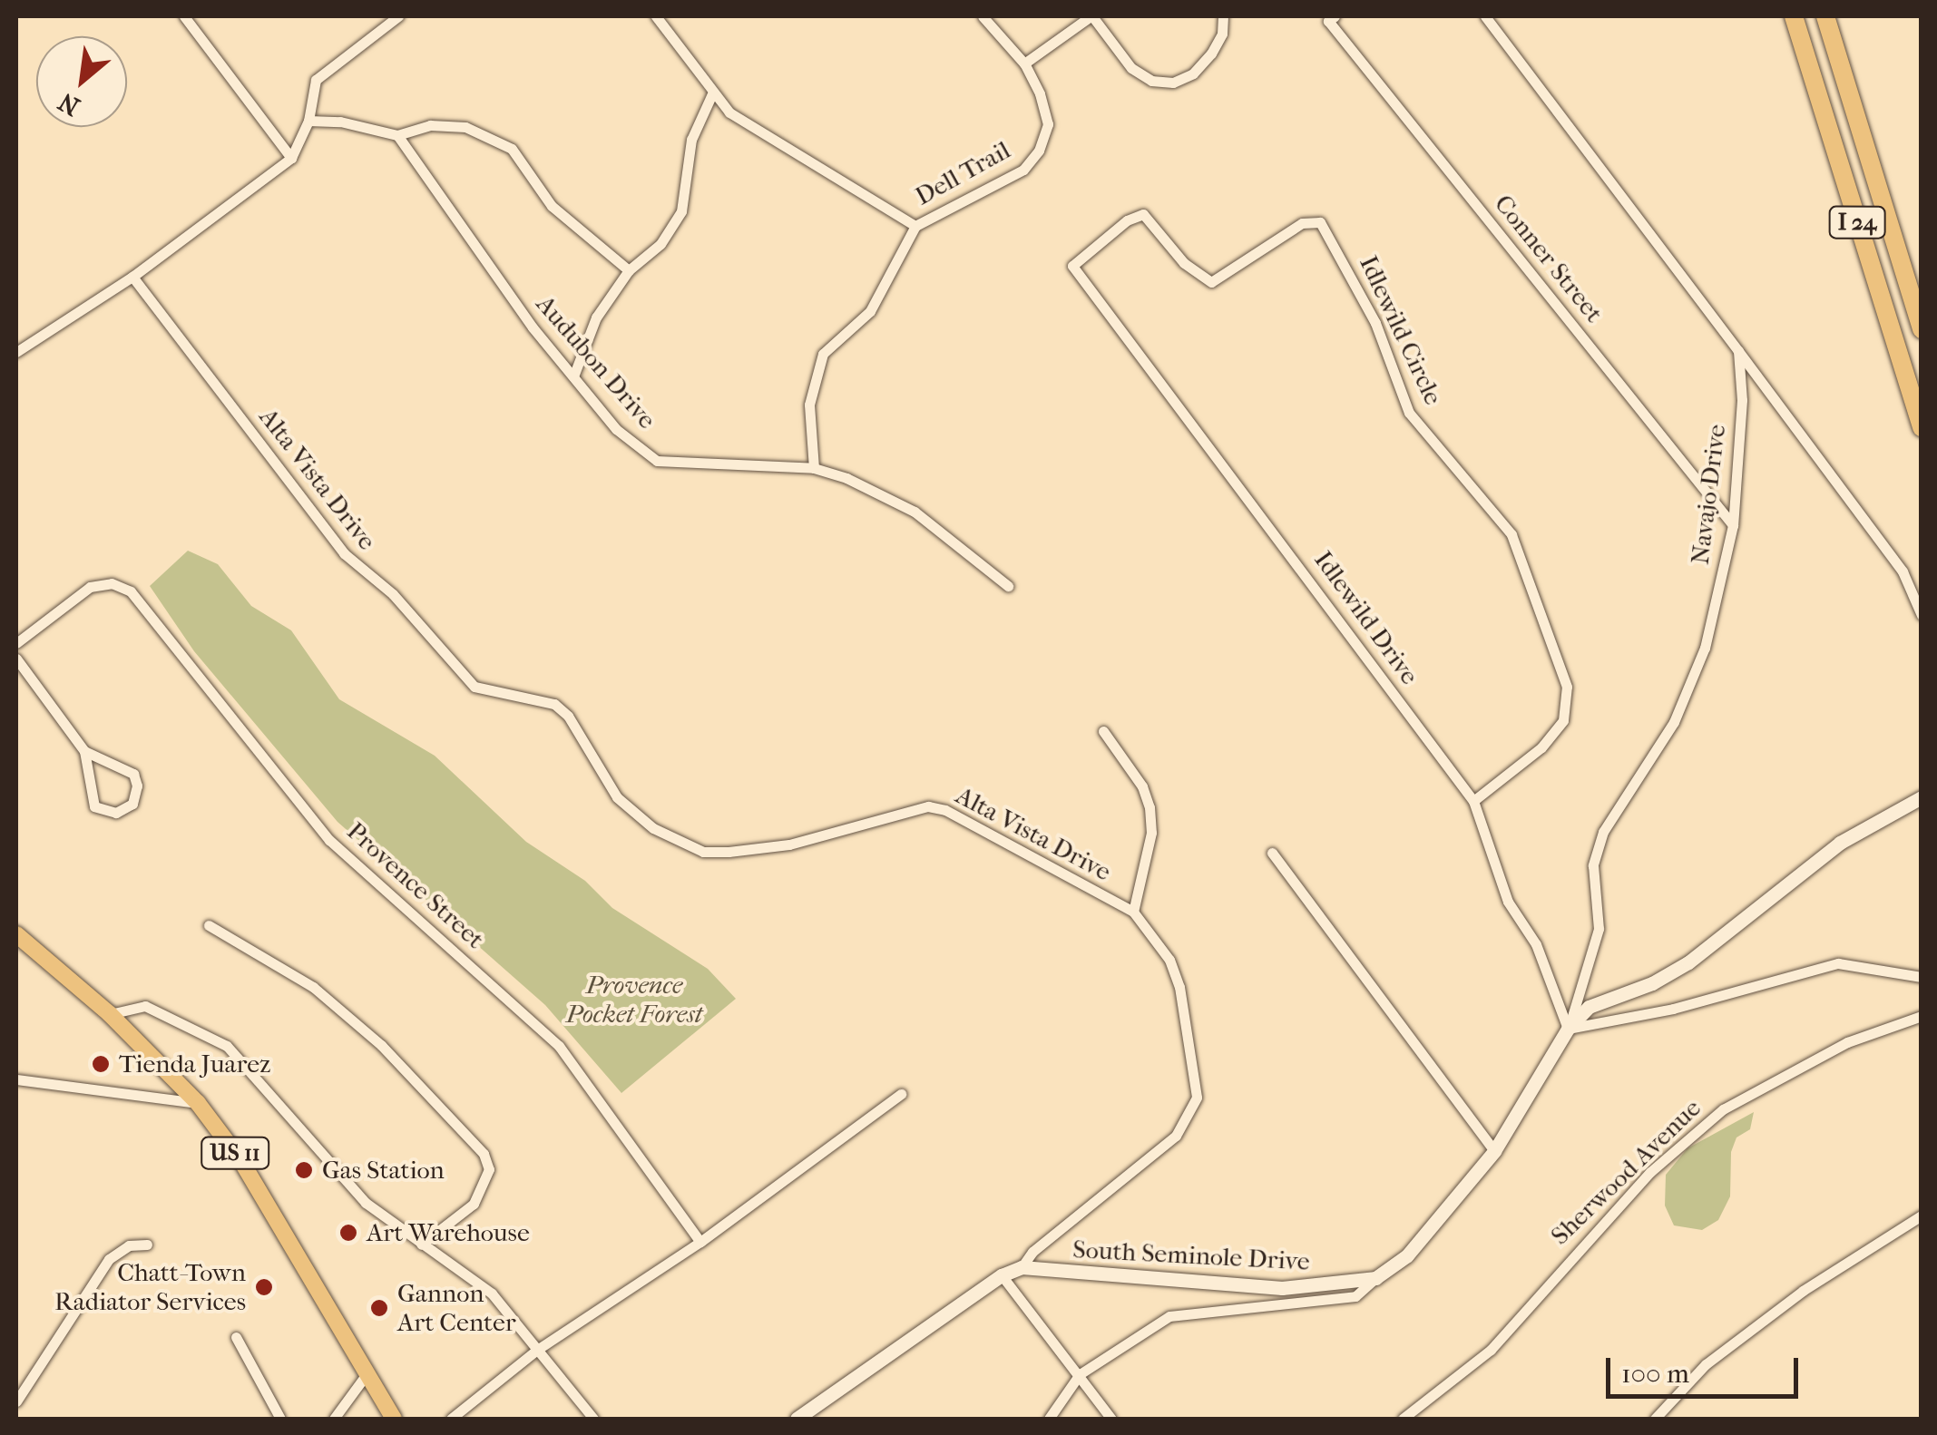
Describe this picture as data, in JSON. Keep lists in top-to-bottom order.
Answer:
{
  "streets": {
    "highway": ["I 24"],
    "main road": ["US 11"],
    "street": [
      "Dell Trail",
      "Conner Street",
      "Idlewild Circle",
      "Audubon Drive",
      "Alta Vista Drive",
      "Navajo Drive",
      "Idlewild Drive",
      "Provence Street",
      "Sherwood Avenue",
      "South Seminole Drive"
    ]
  },
  "crossings": [
    ["Dell Trail", "Audubon Drive"],
    ["Conner Street", "Navajo Drive"],
    ["Idlewild Circle", "Idlewild Drive"],
    ["Alta Vista Drive", "South Seminole Drive"],
    ["Navajo Drive", "Idlewild Drive"]
  ],
  "parks": ["Provence Pocket Forest"],
  "places": [
    "Tienda Juarez",
    "Gas Station",
    "Art Warehouse",
    "Chatt-Town Radiator Services",
    "Gannon Art Center"
  ],
  "scale_bar": "100 m",
  "north": "bottom left"
}
